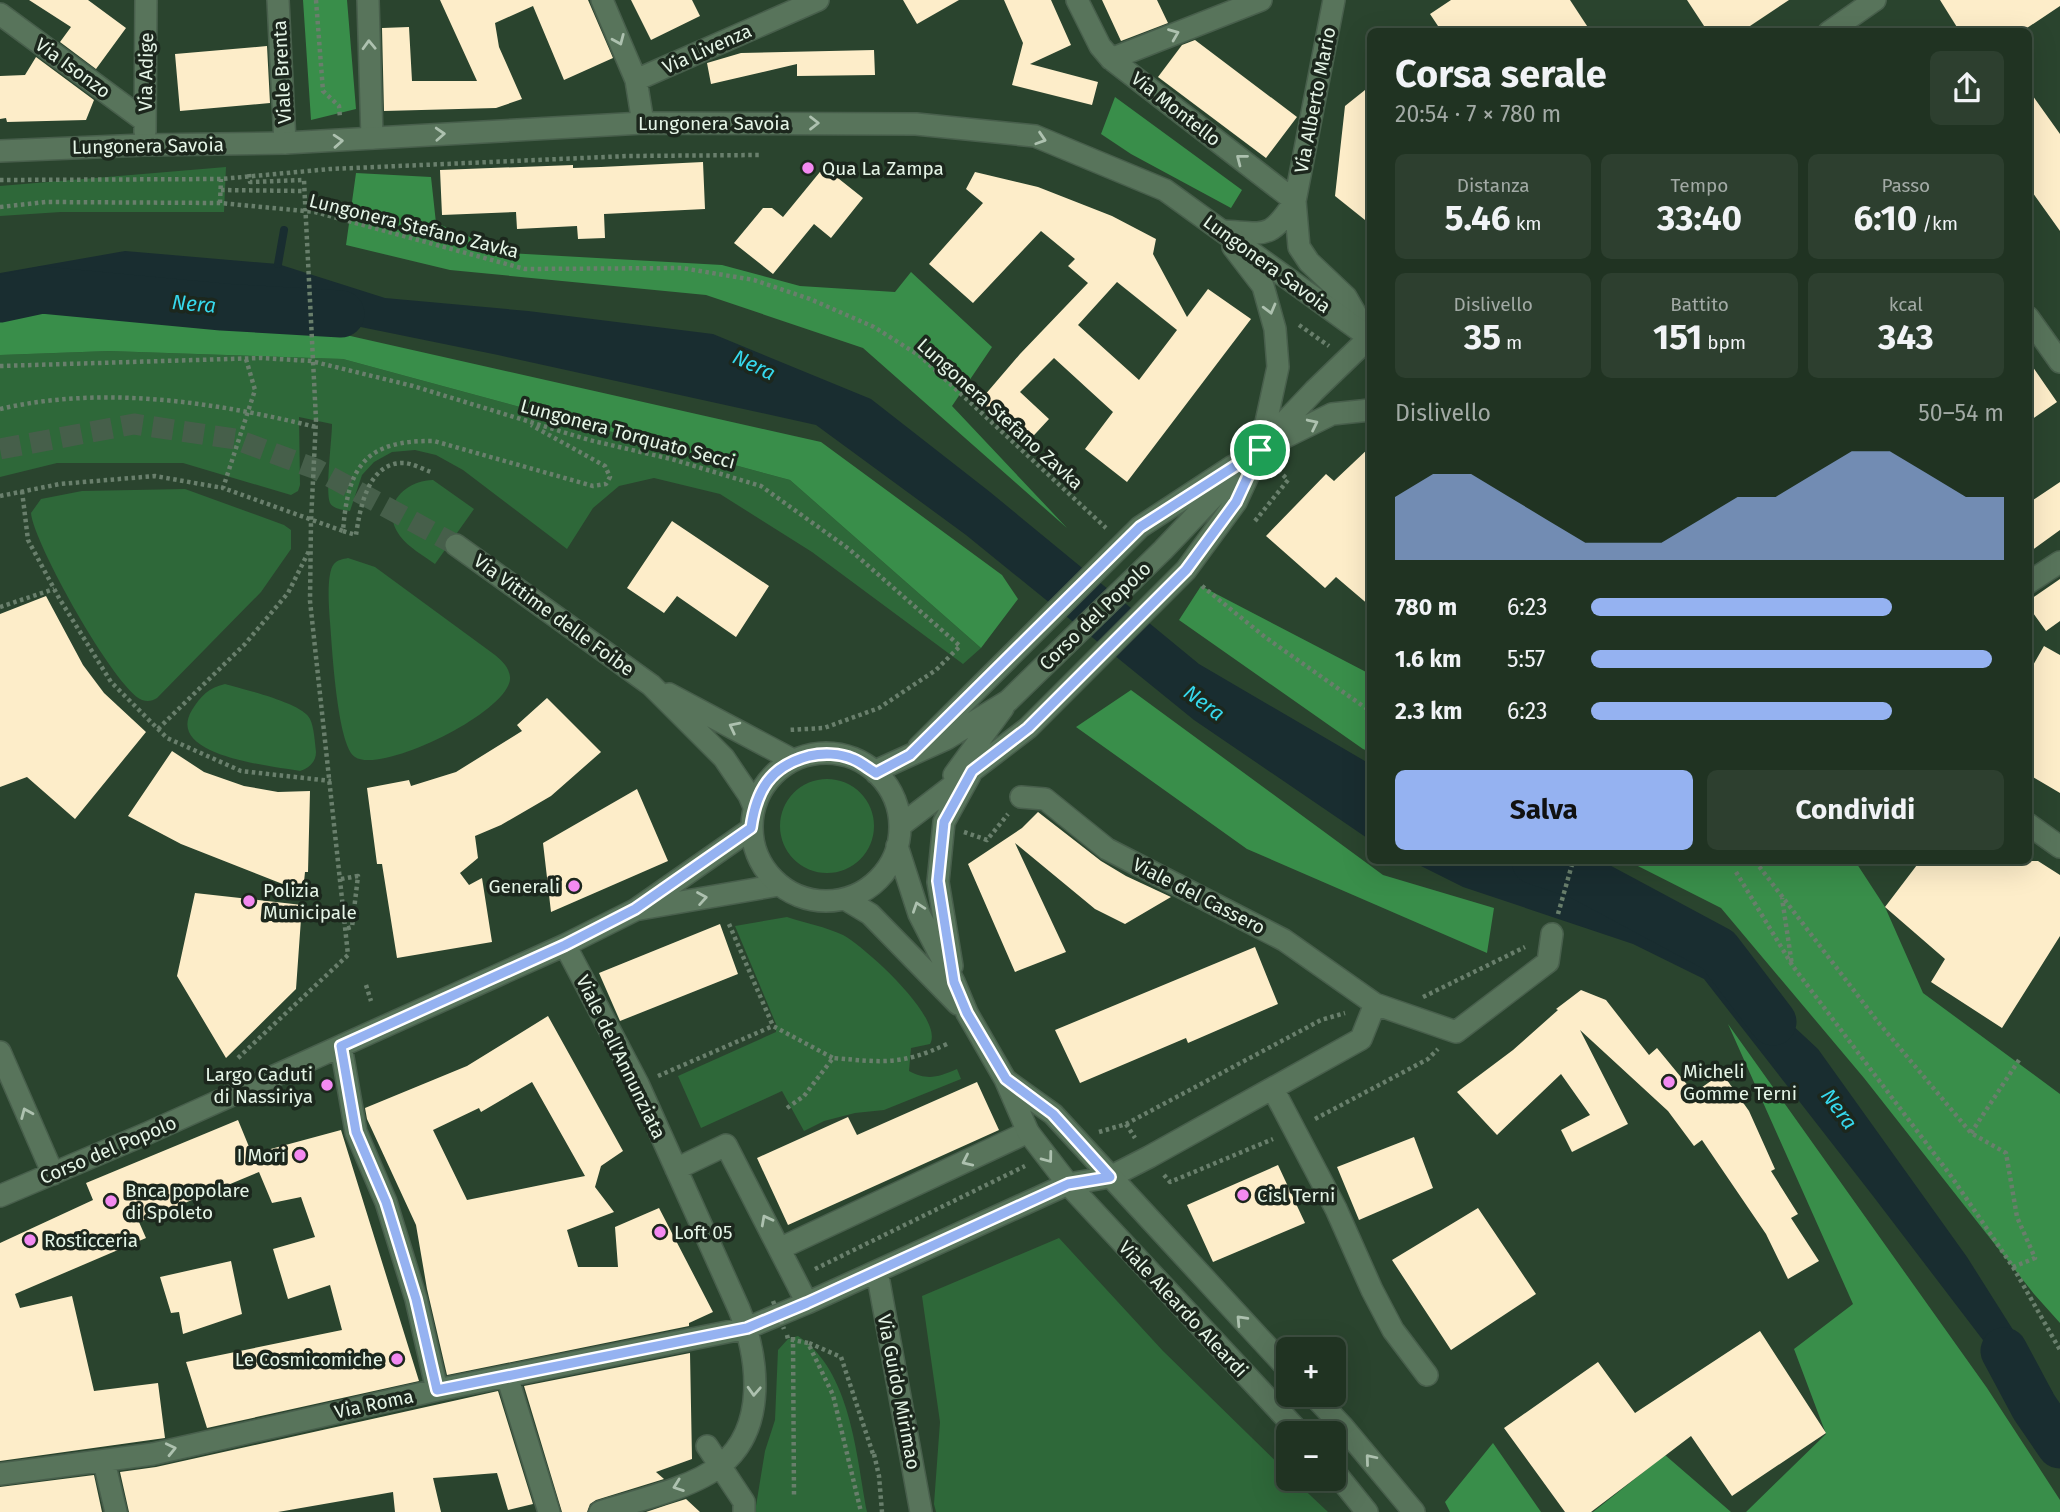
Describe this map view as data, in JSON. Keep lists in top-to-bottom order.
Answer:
{
  "streets": {
    "street": [
      "Via Livenza",
      "Via Isonzo",
      "Via Adige",
      "Viale Brenta",
      "Via Alberto Mario",
      "Via Montello",
      "Lungonera Savoia",
      "Via Vittime delle Foibe",
      "Corso del Popolo",
      "Viale del Cassero",
      "Viale dell'Annunziata",
      "Viale Aleardo Aleardi",
      "Via Guido Mirimao",
      "Via Roma"
    ],
    "path": ["Lungonera Stefano Zavka", "Lungonera Torquato Secci"]
  },
  "crossings": [
    ["Via Isonzo", "Via Adige"],
    ["Via Adige", "Lungonera Savoia"],
    ["Viale Brenta", "Lungonera Savoia"],
    ["Via Alberto Mario", "Via Montello"],
    ["Via Alberto Mario", "Lungonera Savoia"],
    ["Via Vittime delle Foibe", "Corso del Popolo"],
    ["Corso del Popolo", "Viale dell'Annunziata"],
    ["Viale dell'Annunziata", "Via Roma"]
  ],
  "one_way": ["Via Montello", "Lungonera Savoia", "Via Roma"],
  "water": ["Nera"],
  "places": [
    "Qua La Zampa",
    "Generali",
    "Polizia Municipale",
    "Micheli Gomme Terni",
    "Largo Caduti di Nassiriya",
    "I Mori",
    "Cisl Terni",
    "Bnca popolare di Spoleto",
    "Loft 05",
    "Rosticceria",
    "Le Cosmicomiche"
  ],
  "page": {
    "heading": ["Corsa serale", "20:54 · 7 × 780 m"],
    "stats": [
      ["Distanza", "5.46 km"],
      ["Tempo", "33:40"],
      ["Passo", "6:10 /km"],
      ["Dislivello", "35 m"],
      ["Battito", "151 bpm"],
      ["kcal", "343"]
    ],
    "chart": ["Dislivello", "50–54 m"],
    "list": [
      {
        "name": "780 m",
        "note": "6:23"
      },
      {
        "name": "1.6 km",
        "note": "5:57"
      },
      {
        "name": "2.3 km",
        "note": "6:23"
      }
    ],
    "buttons": ["Salva", "Condividi"],
    "map_buttons": ["+", "−"]
  }
}
